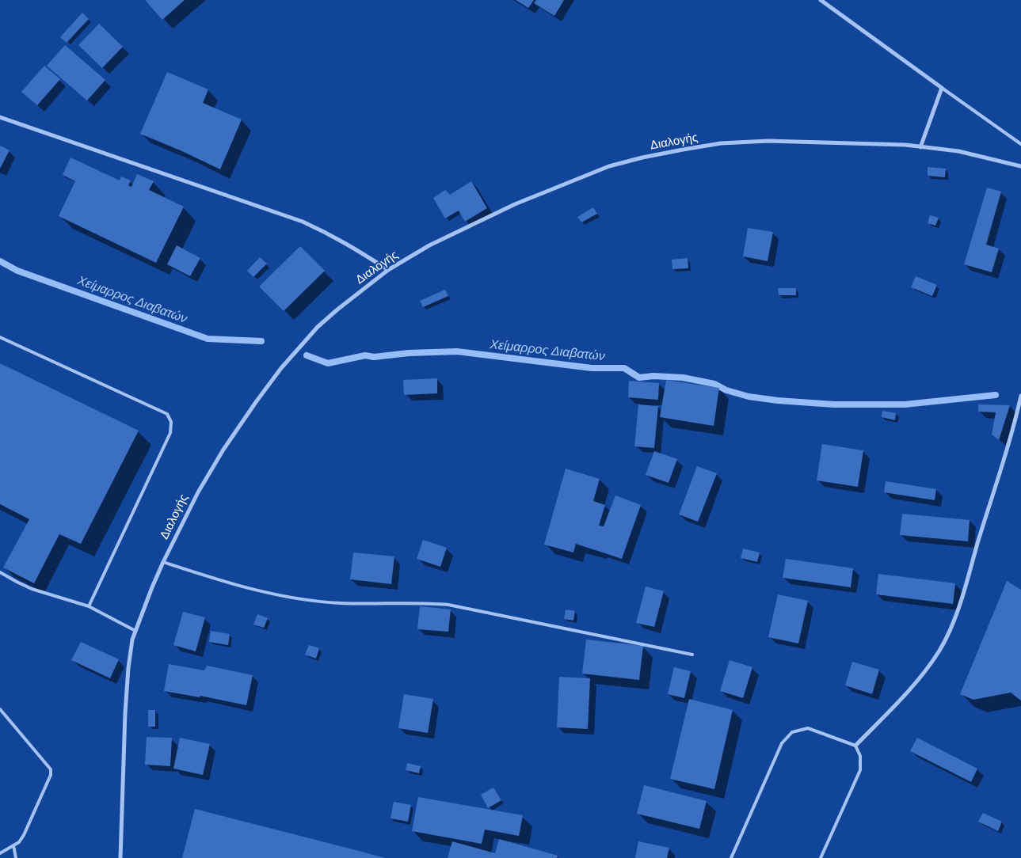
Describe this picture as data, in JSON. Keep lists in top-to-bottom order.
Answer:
{
  "streets": {
    "street": ["Διαλογής"]
  },
  "water": ["Χείμαρρος Διαβατών"]
}
